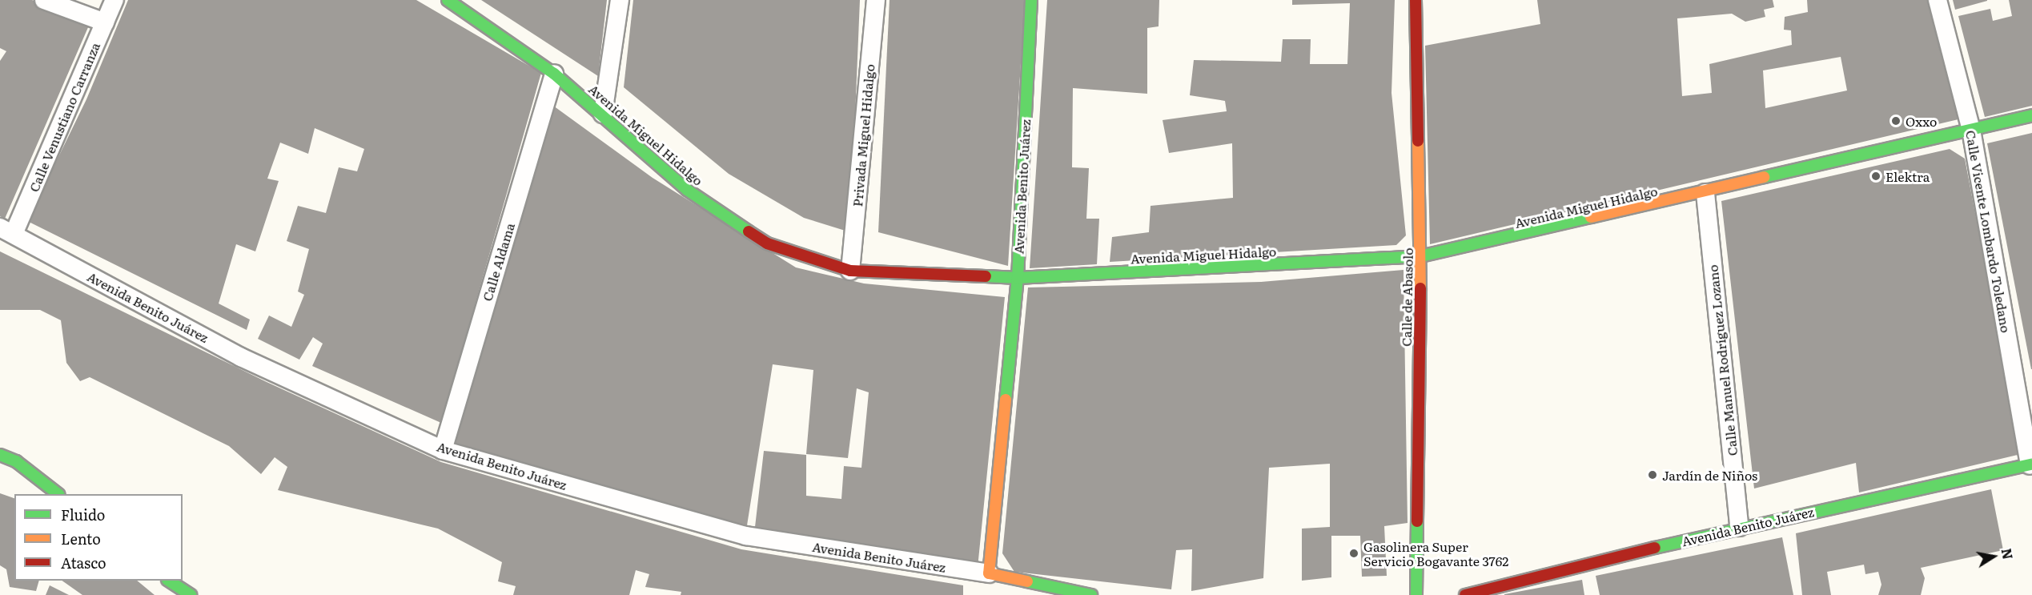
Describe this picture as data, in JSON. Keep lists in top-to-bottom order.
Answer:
{
  "streets": {
    "main road": ["Avenida Miguel Hidalgo", "Avenida Benito Juárez", "Calle de Abasolo"],
    "street": [
      "Calle Venustiano Carranza",
      "Privada Miguel Hidalgo",
      "Calle Vicente Lombardo Toledano",
      "Calle Aldama",
      "Calle Manuel Rodríguez Lozano"
    ]
  },
  "crossings": [
    ["Calle Venustiano Carranza", "Avenida Benito Juárez"],
    ["Avenida Miguel Hidalgo", "Privada Miguel Hidalgo"],
    ["Avenida Miguel Hidalgo", "Avenida Benito Juárez"],
    ["Avenida Miguel Hidalgo", "Calle Vicente Lombardo Toledano"],
    ["Avenida Miguel Hidalgo", "Calle Aldama"],
    ["Avenida Miguel Hidalgo", "Calle de Abasolo"],
    ["Avenida Miguel Hidalgo", "Calle Manuel Rodríguez Lozano"],
    ["Avenida Benito Juárez", "Calle Vicente Lombardo Toledano"],
    ["Avenida Benito Juárez", "Calle Aldama"],
    ["Avenida Benito Juárez", "Calle Manuel Rodríguez Lozano"]
  ],
  "places": [
    "Oxxo",
    "Elektra",
    "Jardín de Niños",
    "Gasolinera Super Servicio Bogavante 3762"
  ],
  "legend": ["Fluido", "Lento", "Atasco"],
  "north": "right"
}
